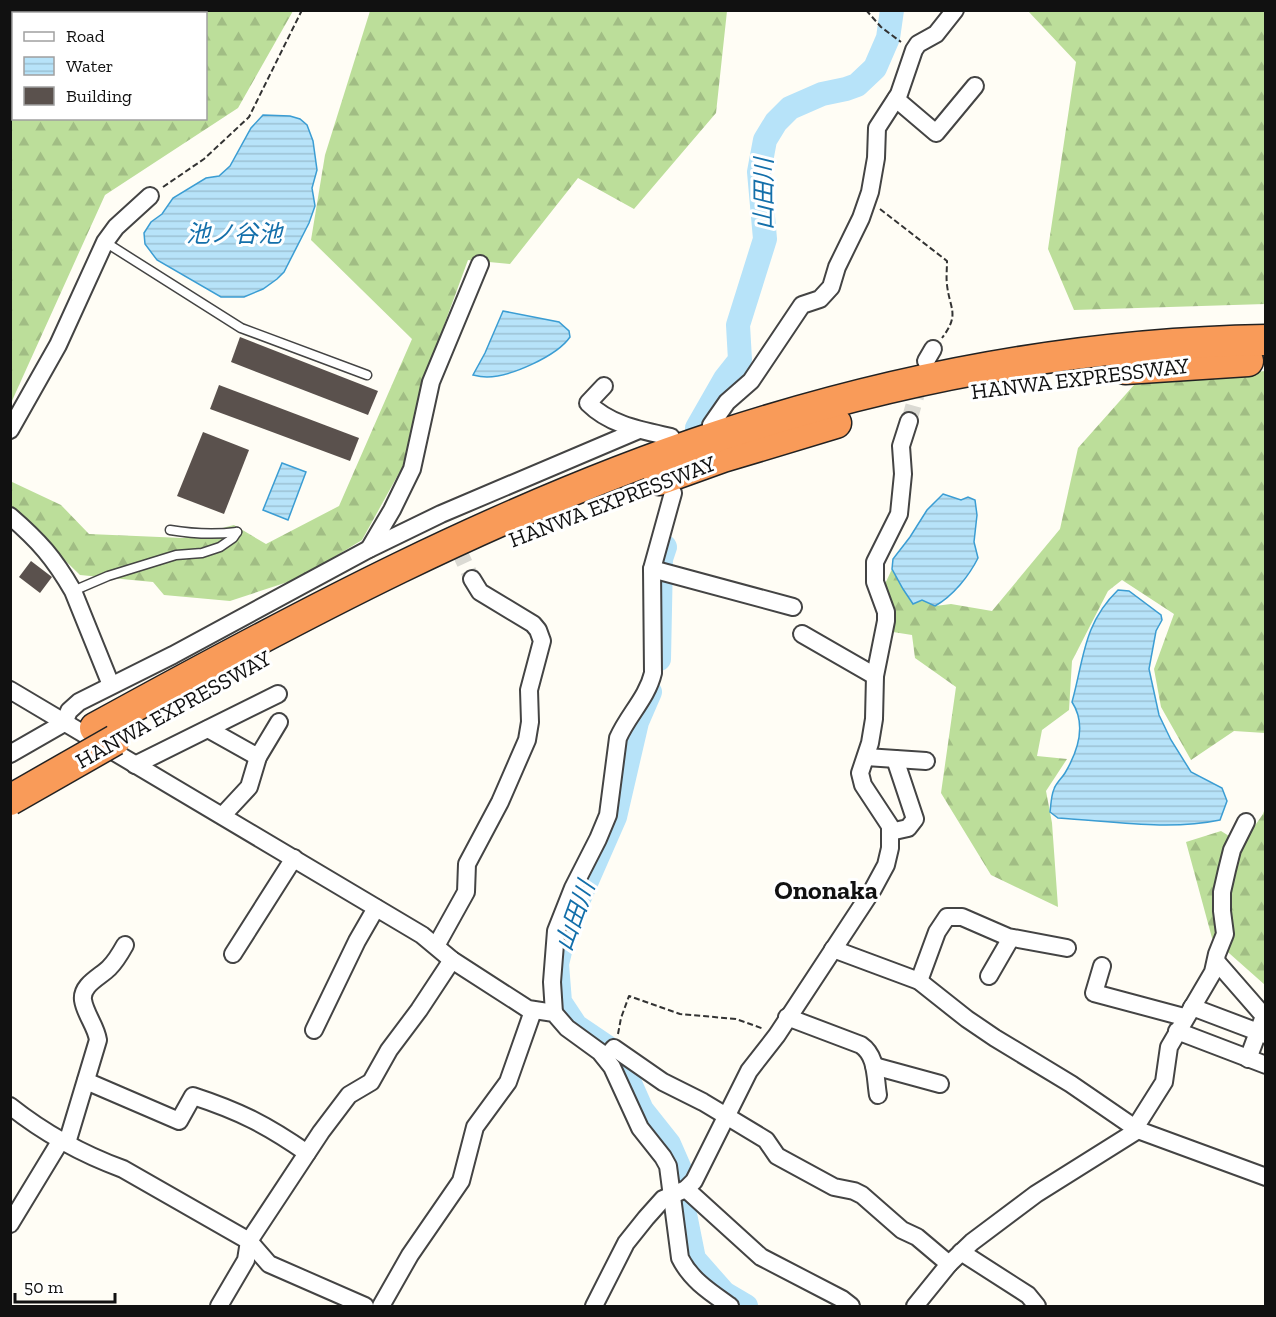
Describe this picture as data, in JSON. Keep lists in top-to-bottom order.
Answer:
{
  "streets": {
    "highway": ["HANWA EXPRESSWAY"]
  },
  "districts": ["Ononaka"],
  "water": ["山田川", "池ノ谷池"],
  "legend": ["Road", "Water", "Building"],
  "scale_bar": "50 m"
}
